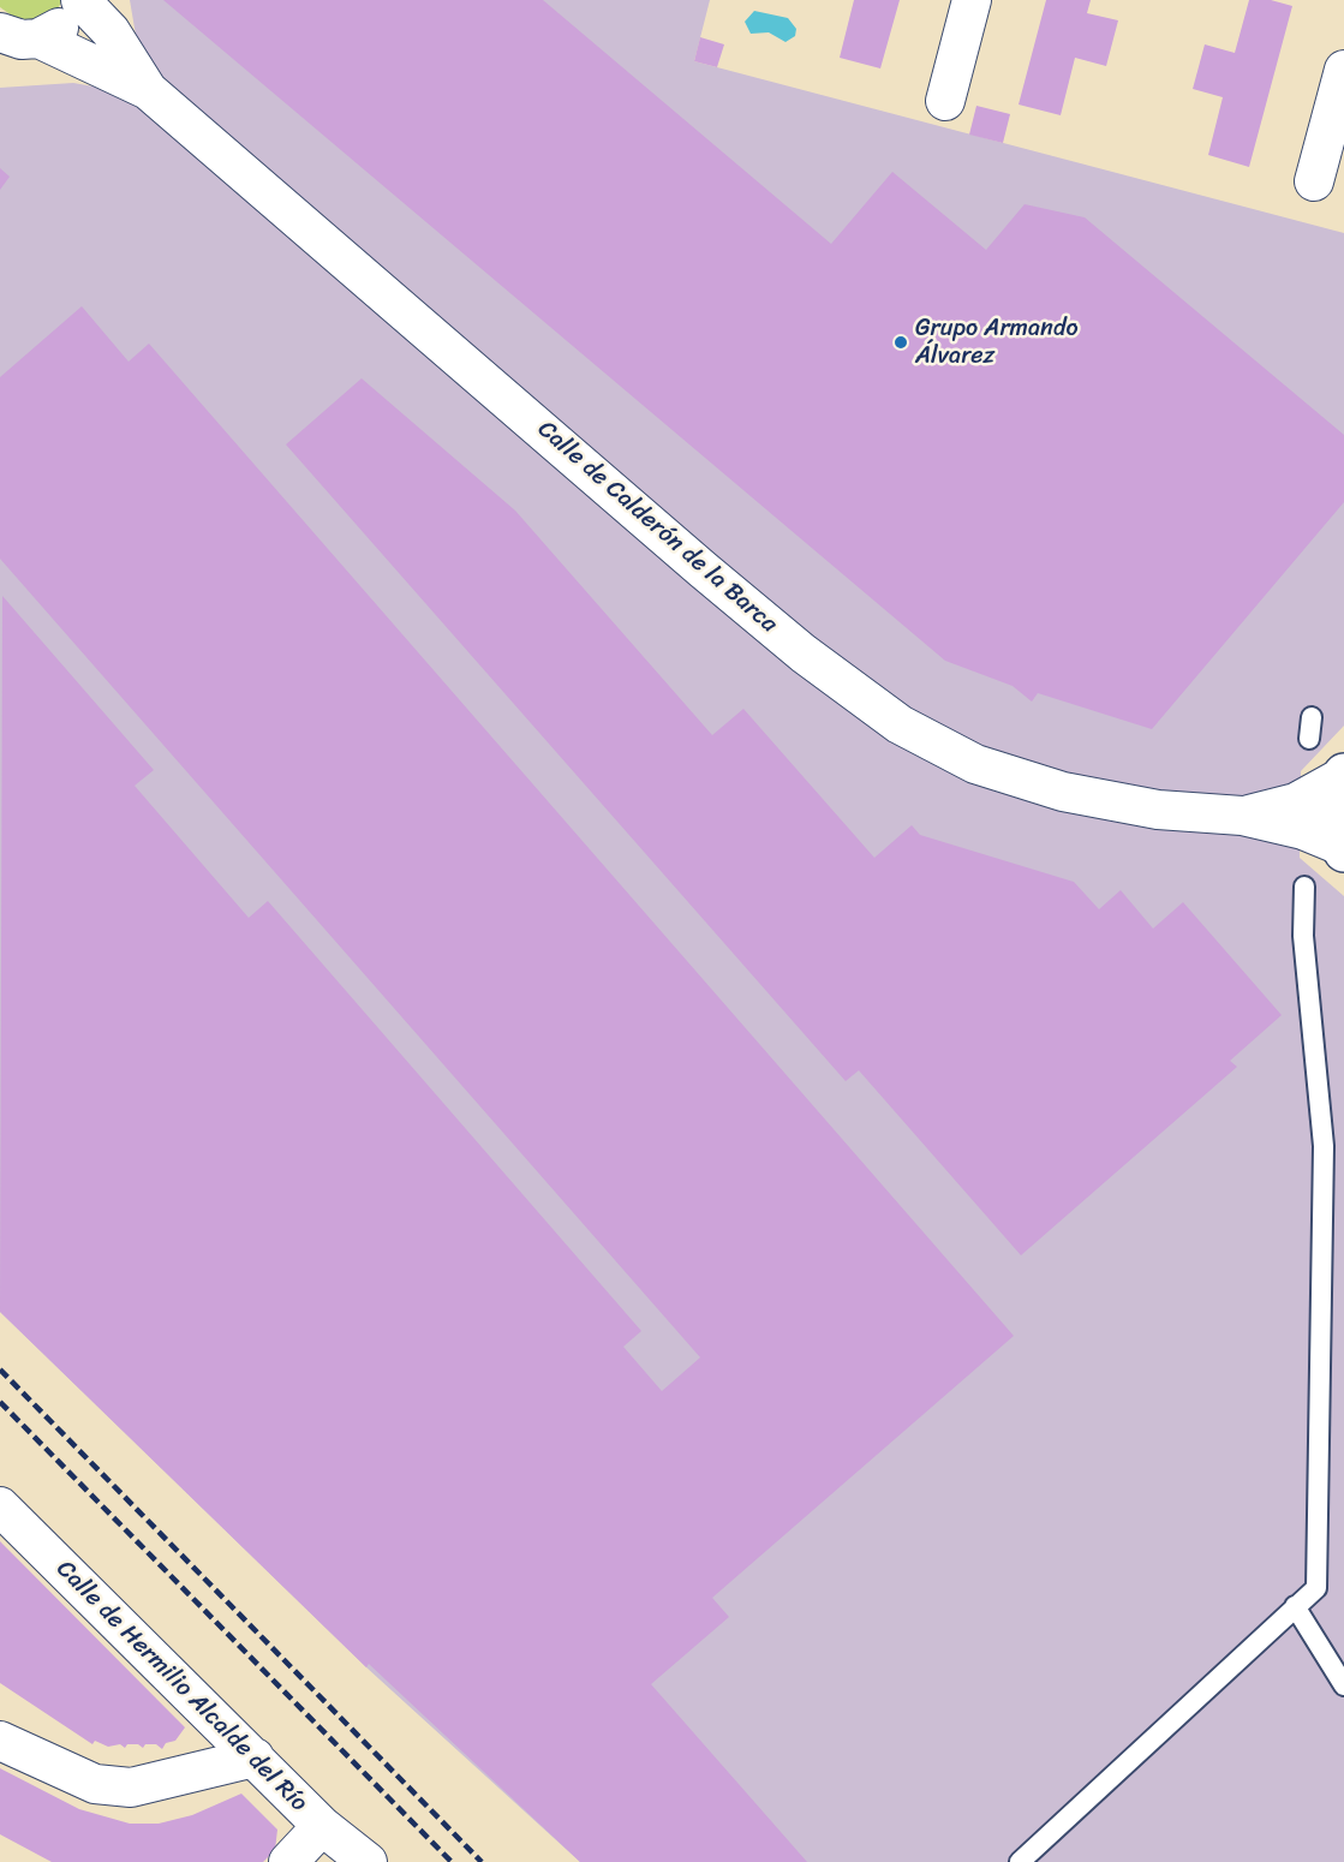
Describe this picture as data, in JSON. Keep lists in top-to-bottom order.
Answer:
{
  "streets": {
    "street": ["Calle de Calderón de la Barca", "Calle de Hermilio Alcalde del Río"]
  },
  "places": ["Grupo Armando Álvarez"]
}
